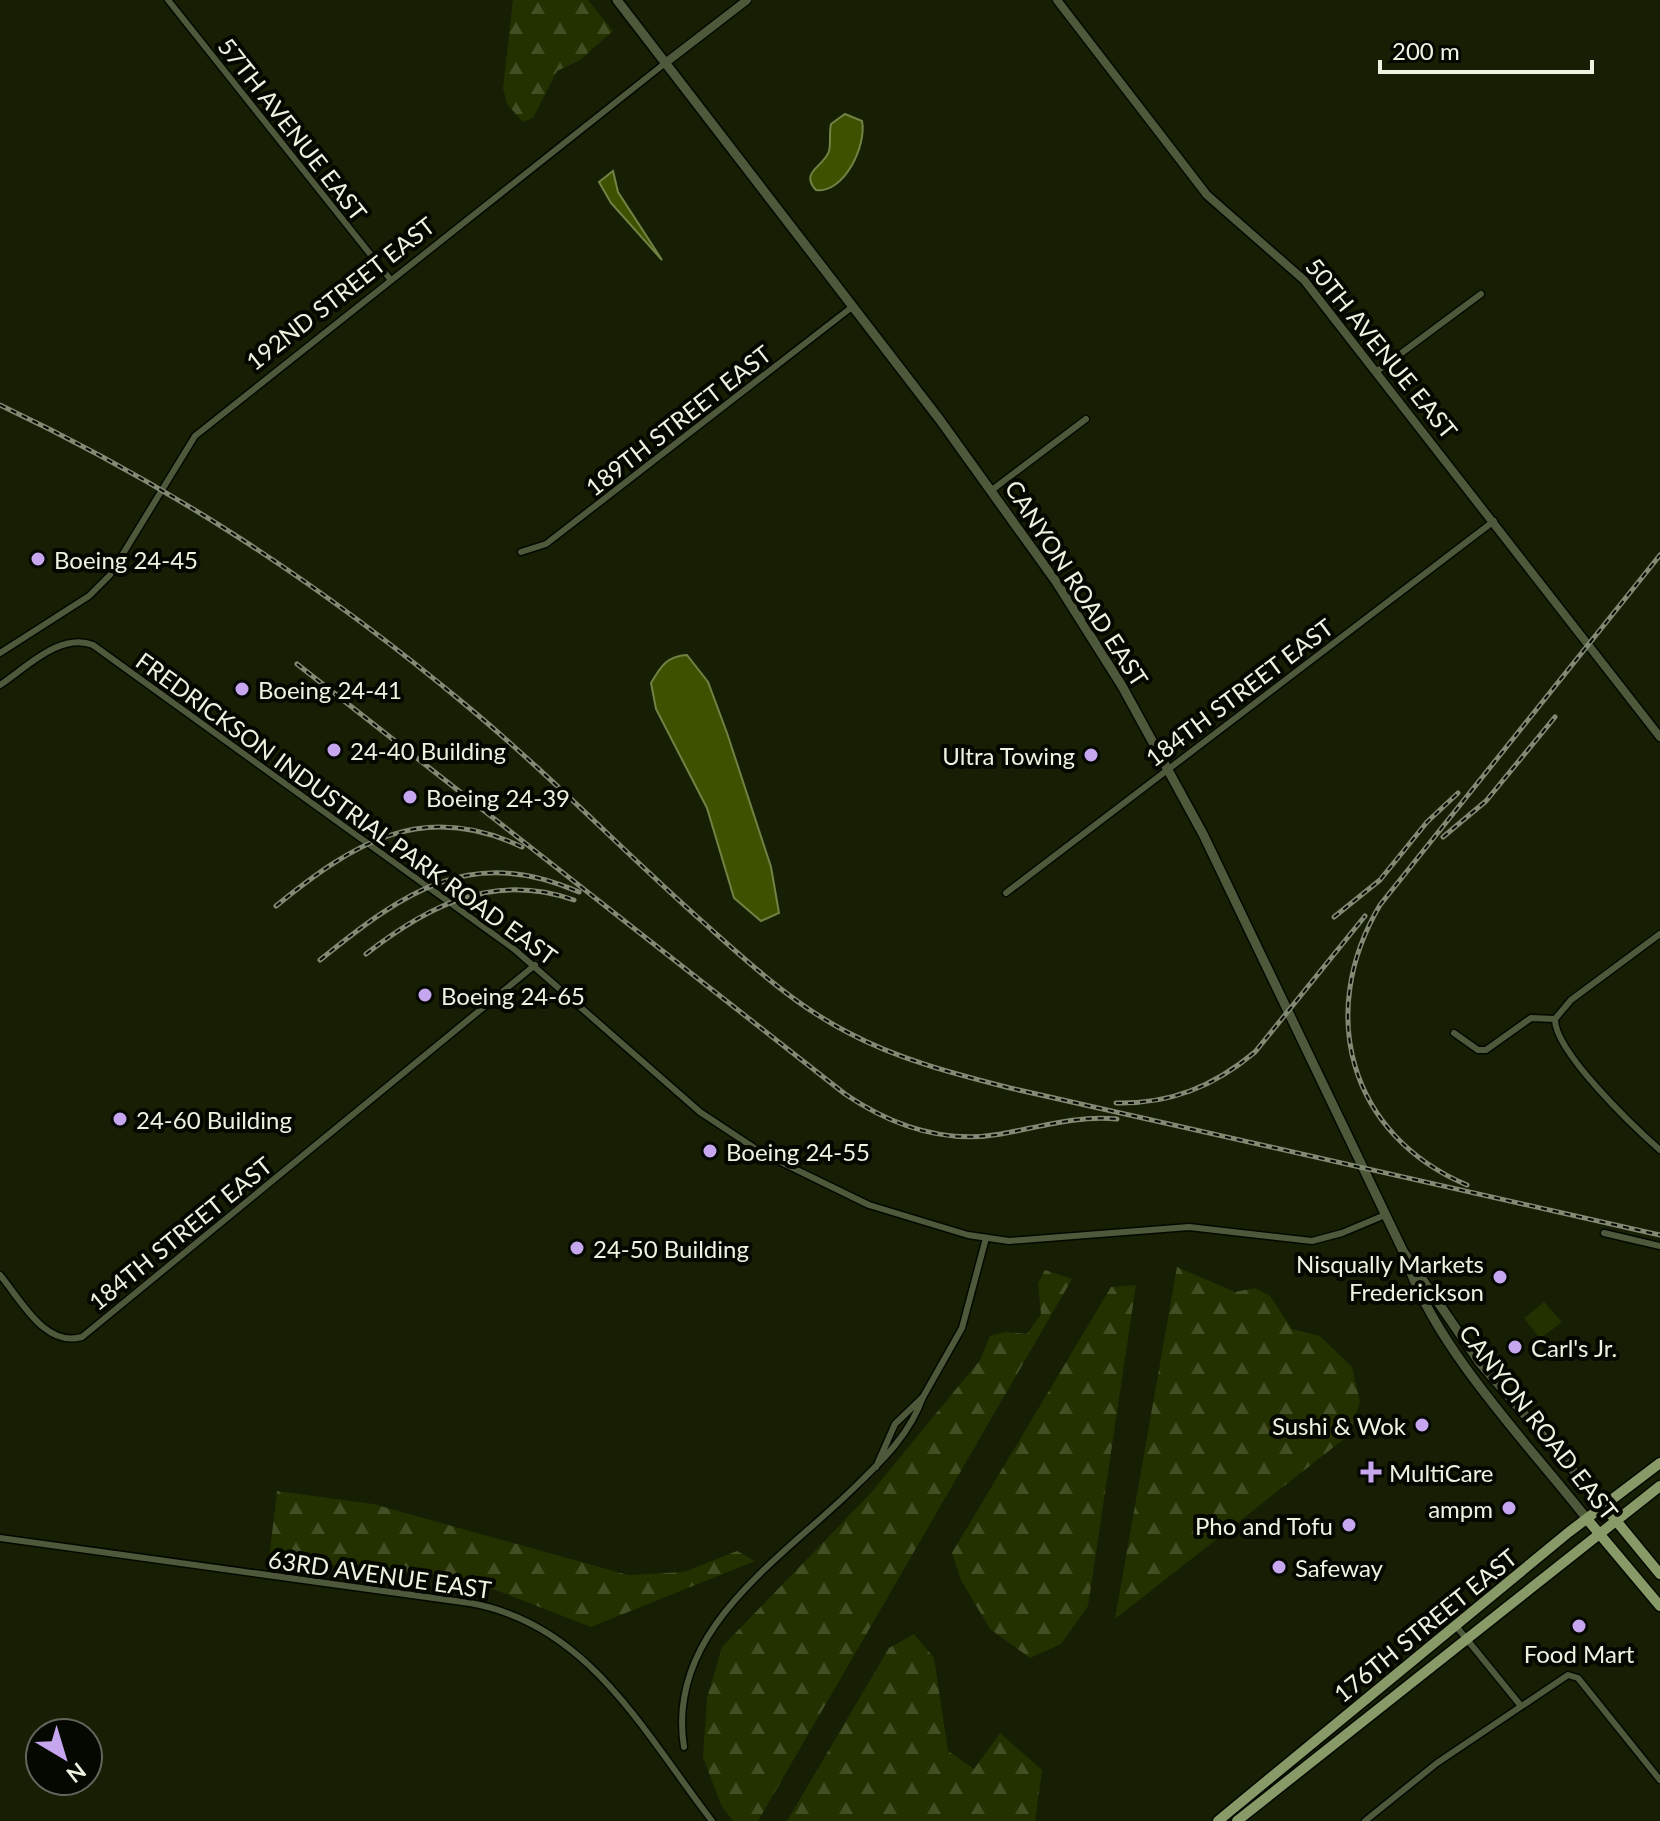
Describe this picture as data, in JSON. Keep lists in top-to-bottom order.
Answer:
{
  "streets": {
    "main road": ["CANYON ROAD EAST", "176TH STREET EAST"],
    "street": [
      "57TH AVENUE EAST",
      "192ND STREET EAST",
      "50TH AVENUE EAST",
      "189TH STREET EAST",
      "184TH STREET EAST",
      "FREDRICKSON INDUSTRIAL PARK ROAD EAST",
      "63RD AVENUE EAST"
    ]
  },
  "crossings": [
    ["57TH AVENUE EAST", "192ND STREET EAST"],
    ["192ND STREET EAST", "CANYON ROAD EAST"],
    ["50TH AVENUE EAST", "184TH STREET EAST"],
    ["189TH STREET EAST", "CANYON ROAD EAST"],
    ["CANYON ROAD EAST", "184TH STREET EAST"],
    ["CANYON ROAD EAST", "FREDRICKSON INDUSTRIAL PARK ROAD EAST"],
    ["CANYON ROAD EAST", "176TH STREET EAST"],
    ["184TH STREET EAST", "FREDRICKSON INDUSTRIAL PARK ROAD EAST"]
  ],
  "places": {
    "other": [
      "Boeing 24-45",
      "Boeing 24-41",
      "24-40 Building",
      "Ultra Towing",
      "Boeing 24-39",
      "Boeing 24-65",
      "24-60 Building",
      "Boeing 24-55",
      "24-50 Building",
      "Nisqually Markets Frederickson",
      "Carl's Jr.",
      "Sushi & Wok",
      "ampm",
      "Pho and Tofu",
      "Safeway",
      "Food Mart"
    ],
    "health": ["MultiCare"]
  },
  "scale_bar": "200 m",
  "north": "bottom right"
}
